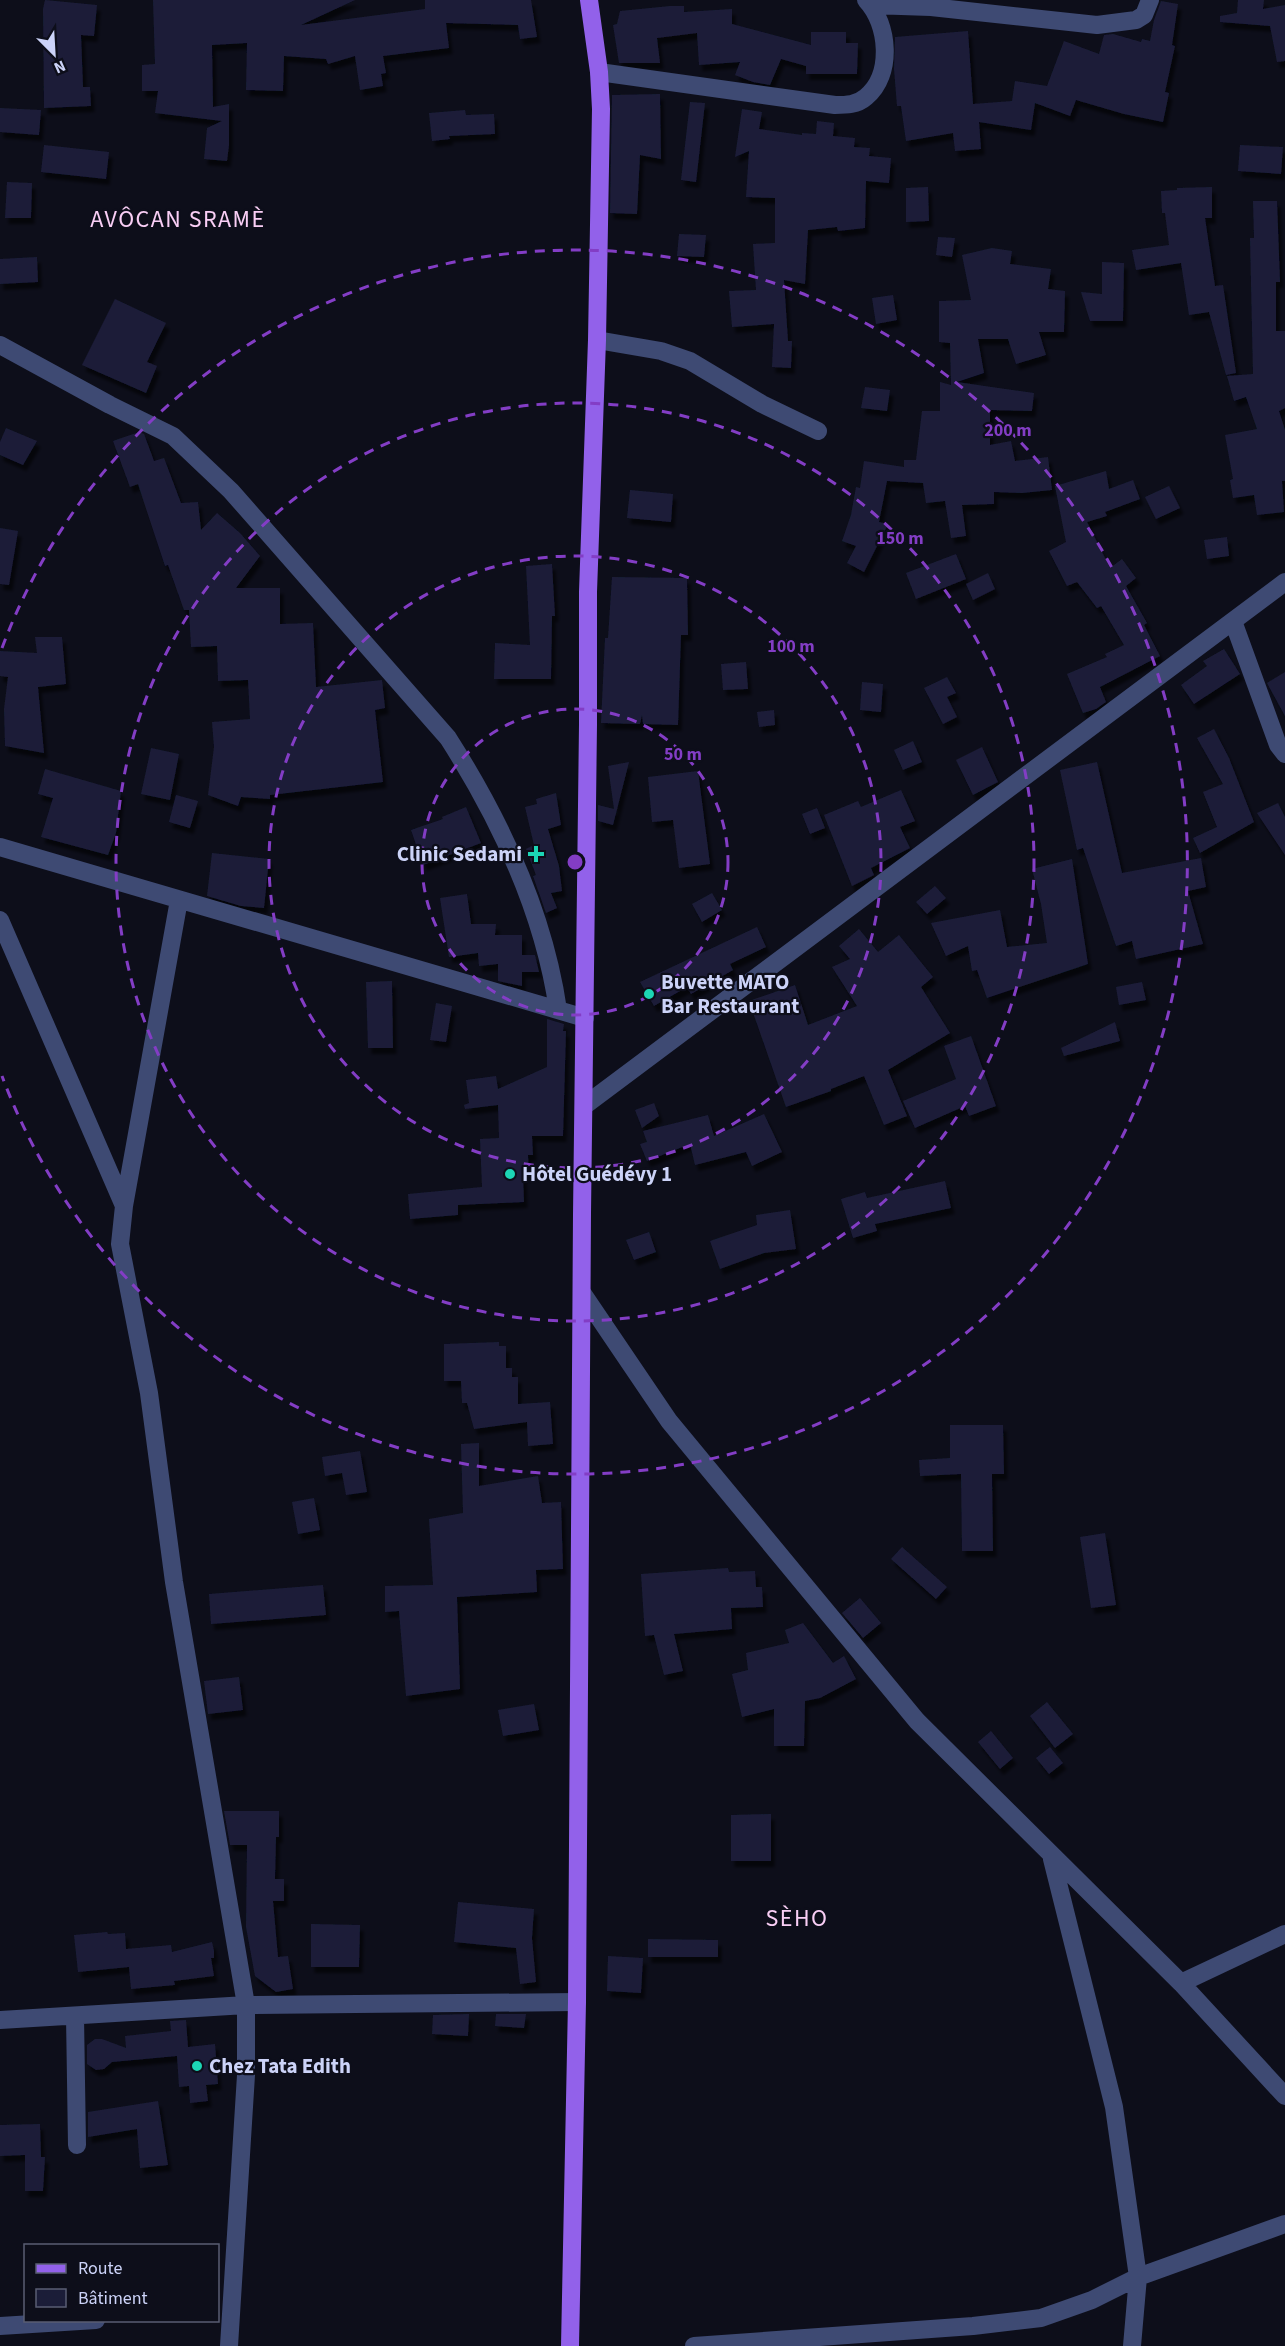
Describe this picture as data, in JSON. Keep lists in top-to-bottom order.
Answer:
{
  "districts": ["AVÔCAN SRAMÈ", "SÈHO"],
  "places": {
    "health": ["Clinic Sedami"],
    "other": ["Buvette MATO Bar Restaurant", "Hôtel Guédévy 1", "Chez Tata Edith"]
  },
  "legend": ["Route", "Bâtiment"],
  "north": "bottom right",
  "rings": [
    "200 m",
    "150 m",
    "100 m",
    "50 m"
  ]
}
